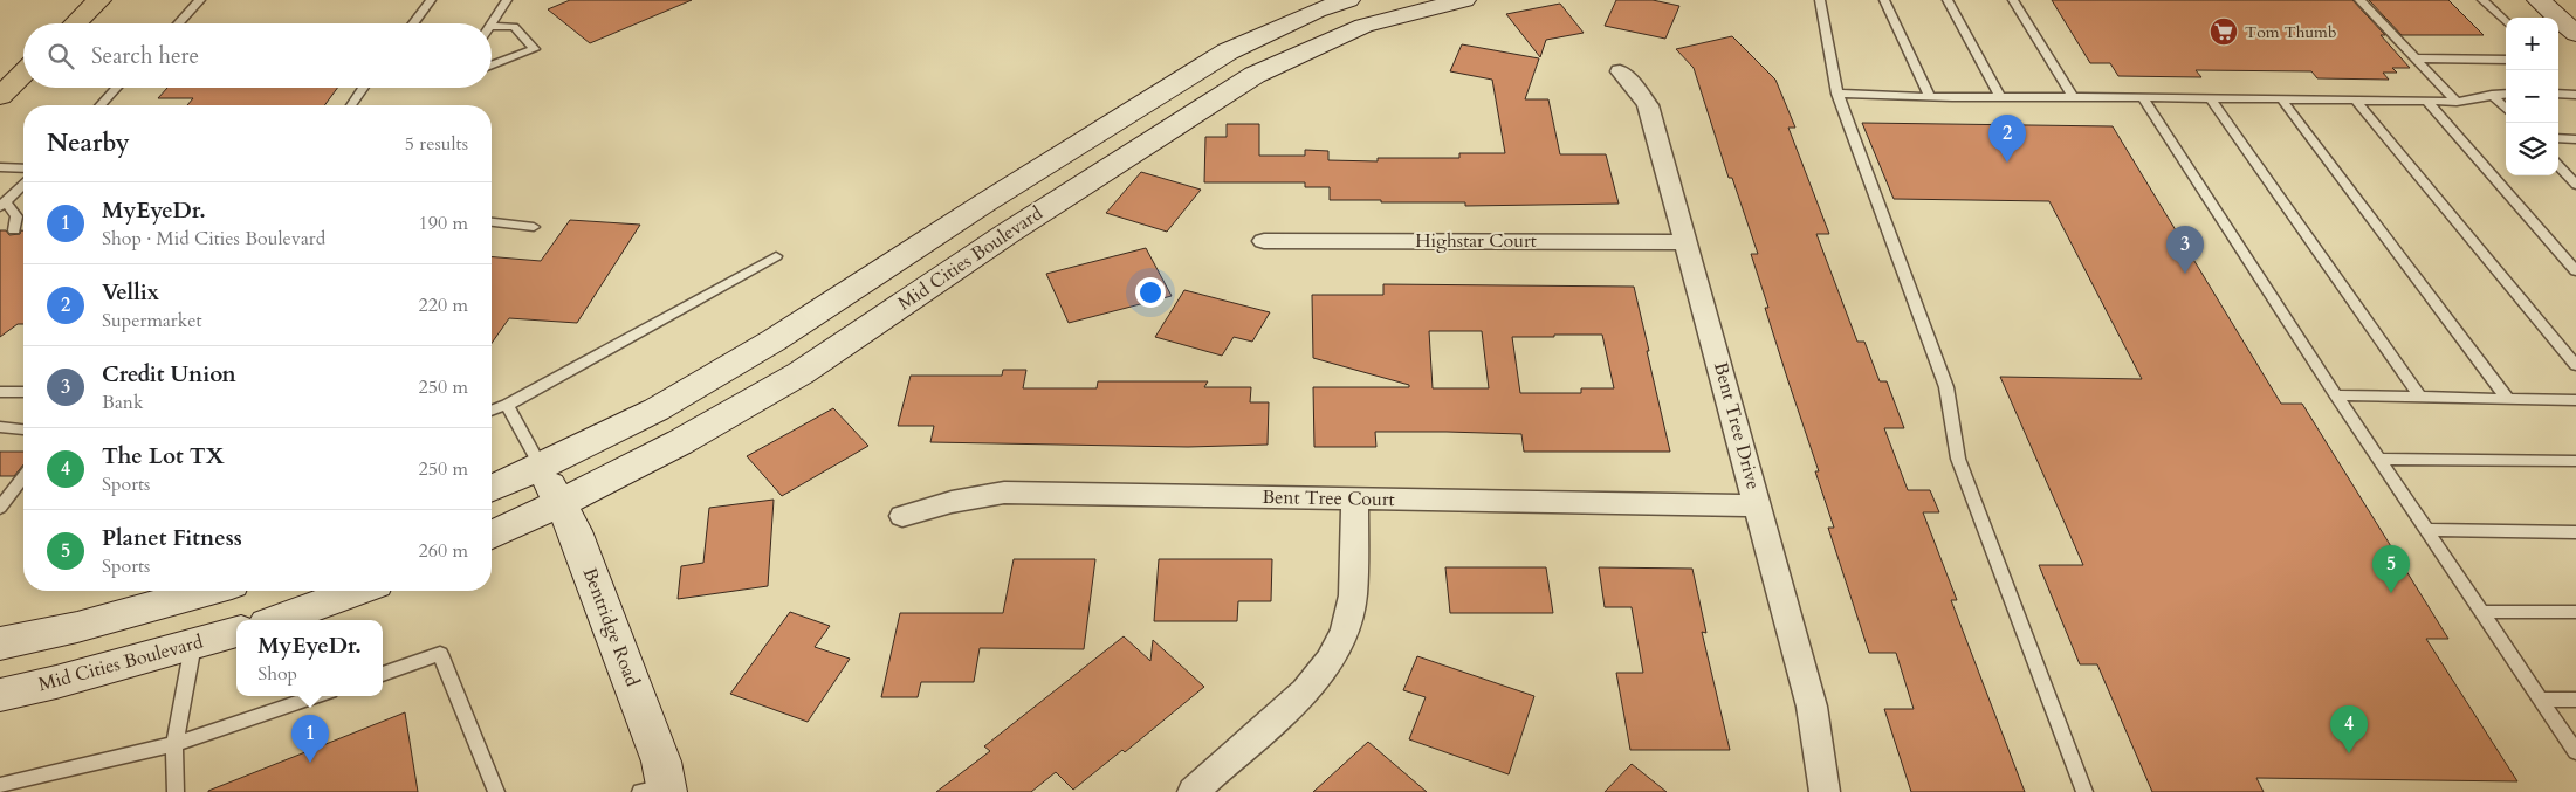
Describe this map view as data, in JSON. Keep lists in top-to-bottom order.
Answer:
{
  "streets": {
    "main road": ["Mid Cities Boulevard", "Bentridge Road"],
    "street": ["Highstar Court", "Bent Tree Drive", "Bent Tree Court"]
  },
  "crossings": [
    ["Highstar Court", "Bent Tree Drive"],
    ["Mid Cities Boulevard", "Bentridge Road"],
    ["Bent Tree Drive", "Bent Tree Court"]
  ],
  "places": {
    "supermarket": ["Tom Thumb"]
  },
  "page": {
    "map_buttons": ["+", "−"],
    "search": "Search here",
    "heading": ["Nearby", "5 results"],
    "pins": [
      "2",
      "3",
      "5",
      "4",
      "1"
    ],
    "list": [
      {
        "mark": "1",
        "name": "MyEyeDr.",
        "note": "Shop · Mid Cities Boulevard",
        "value": "190 m"
      },
      {
        "mark": "2",
        "name": "Vellix",
        "note": "Supermarket",
        "value": "220 m"
      },
      {
        "mark": "3",
        "name": "Credit Union",
        "note": "Bank",
        "value": "250 m"
      },
      {
        "mark": "4",
        "name": "The Lot TX",
        "note": "Sports",
        "value": "250 m"
      },
      {
        "mark": "5",
        "name": "Planet Fitness",
        "note": "Sports",
        "value": "260 m"
      }
    ],
    "popup": ["MyEyeDr.", "Shop"]
  }
}
